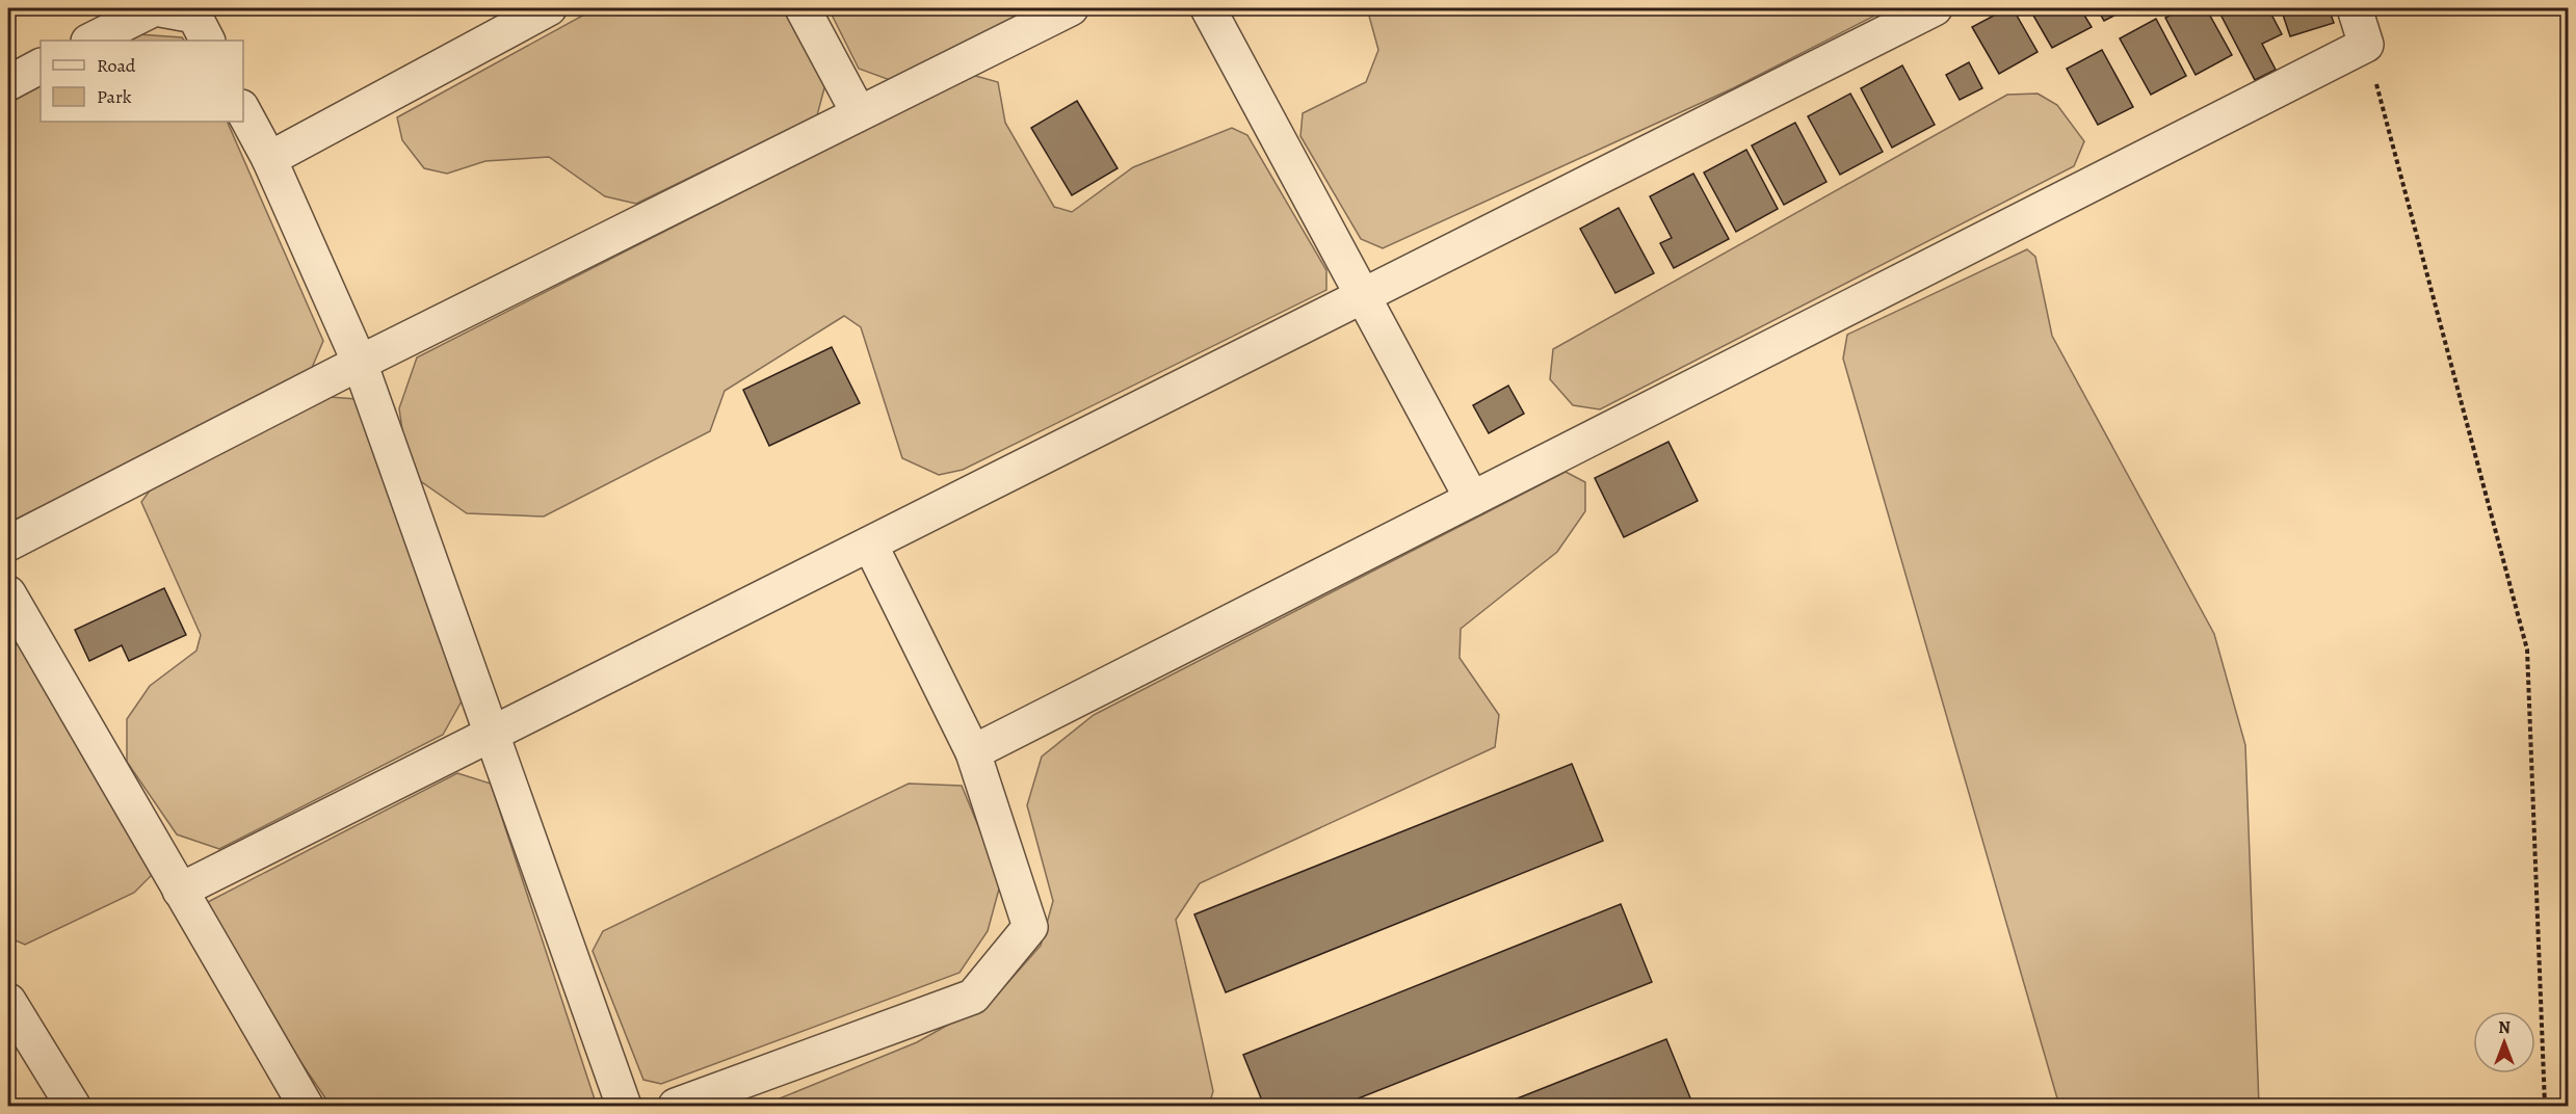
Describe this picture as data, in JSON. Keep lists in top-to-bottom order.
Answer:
{
  "legend": ["Road", "Park"],
  "north": "top"
}
